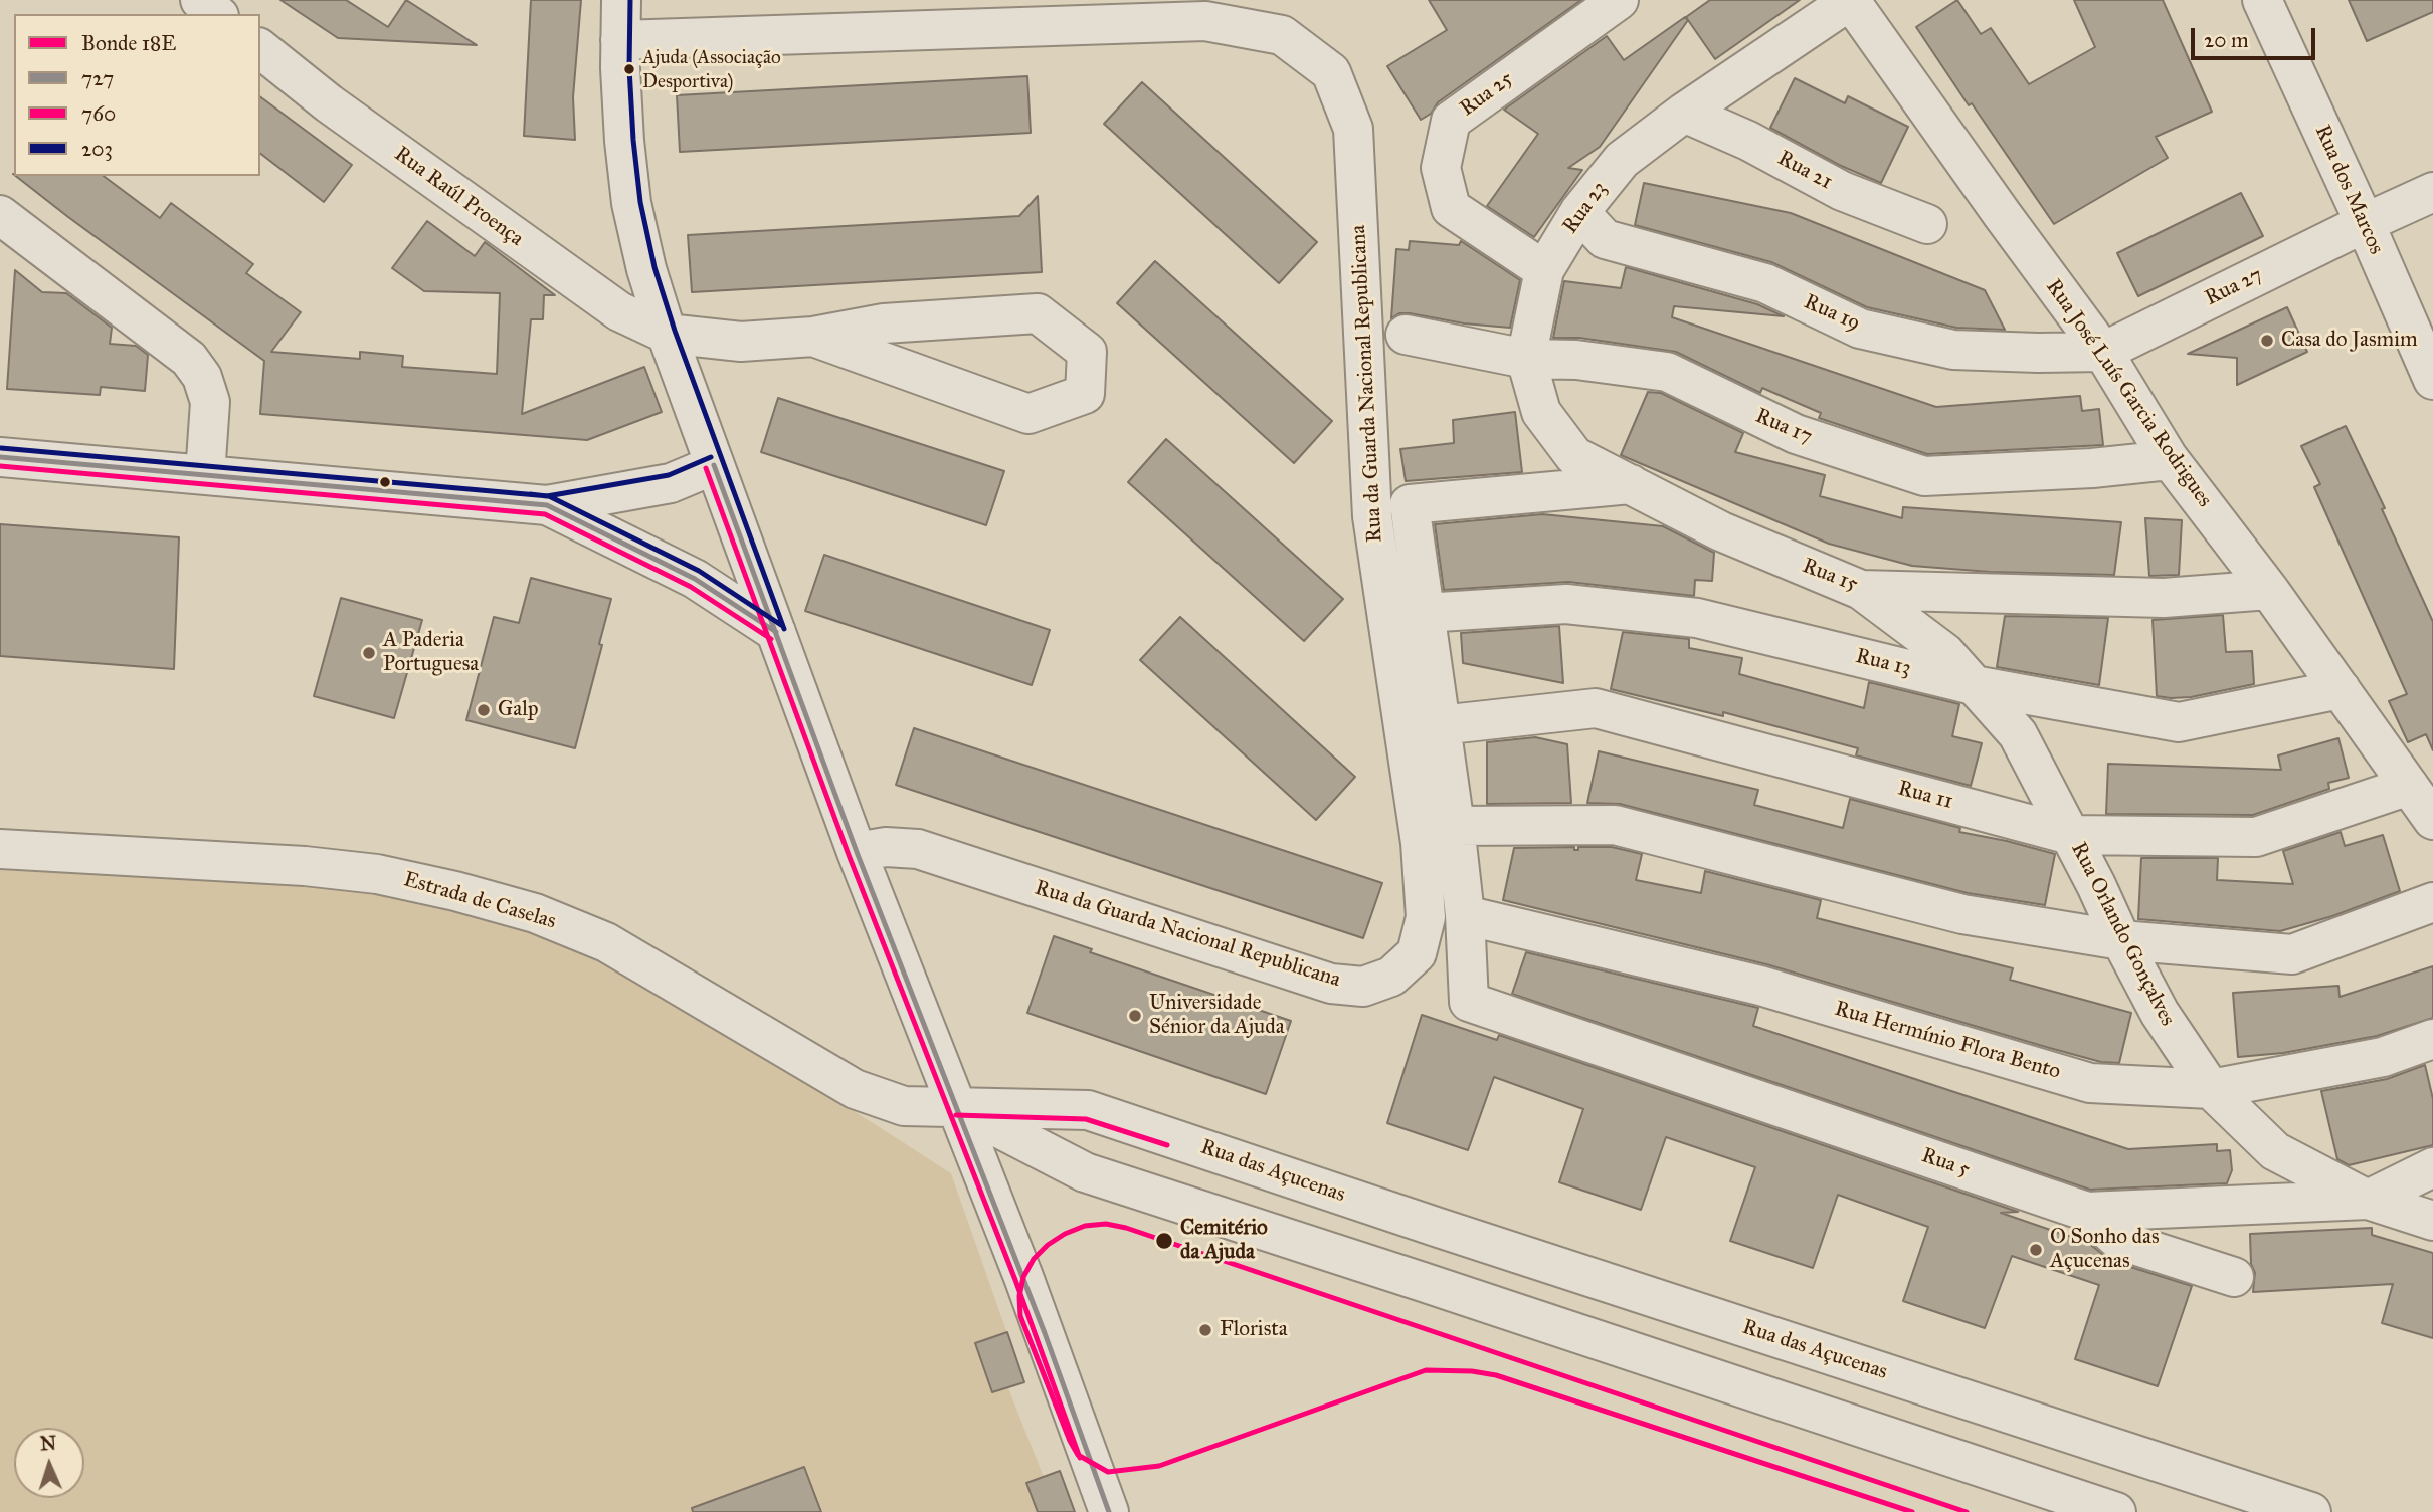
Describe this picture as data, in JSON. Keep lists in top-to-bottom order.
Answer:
{
  "streets": {
    "street": [
      "Rua 25",
      "Rua 21",
      "Rua dos Marcos",
      "Rua Raúl Proença",
      "Rua 23",
      "Rua 27",
      "Rua 19",
      "Rua da Guarda Nacional Republicana",
      "Rua José Luís Garcia Rodrigues",
      "Rua 17",
      "Rua 15",
      "Rua 13",
      "Rua 11",
      "Estrada de Caselas",
      "Rua Orlando Gonçalves",
      "Rua Hermínio Flora Bento",
      "Rua 5",
      "Rua das Açucenas"
    ]
  },
  "crossings": [
    ["Rua 25", "Rua 23"],
    ["Rua 21", "Rua 23"],
    ["Rua dos Marcos", "Rua 27"],
    ["Rua 23", "Rua 19"],
    ["Rua 23", "Rua José Luís Garcia Rodrigues"],
    ["Rua 23", "Rua 17"],
    ["Rua 23", "Rua 15"],
    ["Rua 27", "Rua 19"],
    ["Rua 27", "Rua José Luís Garcia Rodrigues"],
    ["Rua 19", "Rua José Luís Garcia Rodrigues"],
    ["Rua José Luís Garcia Rodrigues", "Rua 17"],
    ["Rua José Luís Garcia Rodrigues", "Rua 15"],
    ["Rua José Luís Garcia Rodrigues", "Rua 13"],
    ["Rua José Luís Garcia Rodrigues", "Rua 11"],
    ["Rua 15", "Rua Orlando Gonçalves"],
    ["Rua 13", "Rua Orlando Gonçalves"],
    ["Rua 11", "Rua Orlando Gonçalves"],
    ["Estrada de Caselas", "Rua das Açucenas"],
    ["Rua Orlando Gonçalves", "Rua Hermínio Flora Bento"],
    ["Rua Orlando Gonçalves", "Rua 5"],
    ["Rua Hermínio Flora Bento", "Rua 5"]
  ],
  "places": [
    "Ajuda (Associação Desportiva)",
    "Casa do Jasmim",
    "A Paderia Portuguesa",
    "Galp",
    "Universidade Sénior da Ajuda",
    "Cemitério da Ajuda",
    "O Sonho das Açucenas",
    "Florista"
  ],
  "lines": [
    "transit line 203",
    "transit line 727",
    "transit line 760",
    "tram line 18E"
  ],
  "legend": [
    "Bonde 18E",
    "727",
    "760",
    "203"
  ],
  "scale_bar": "20 m",
  "north": "top"
}
